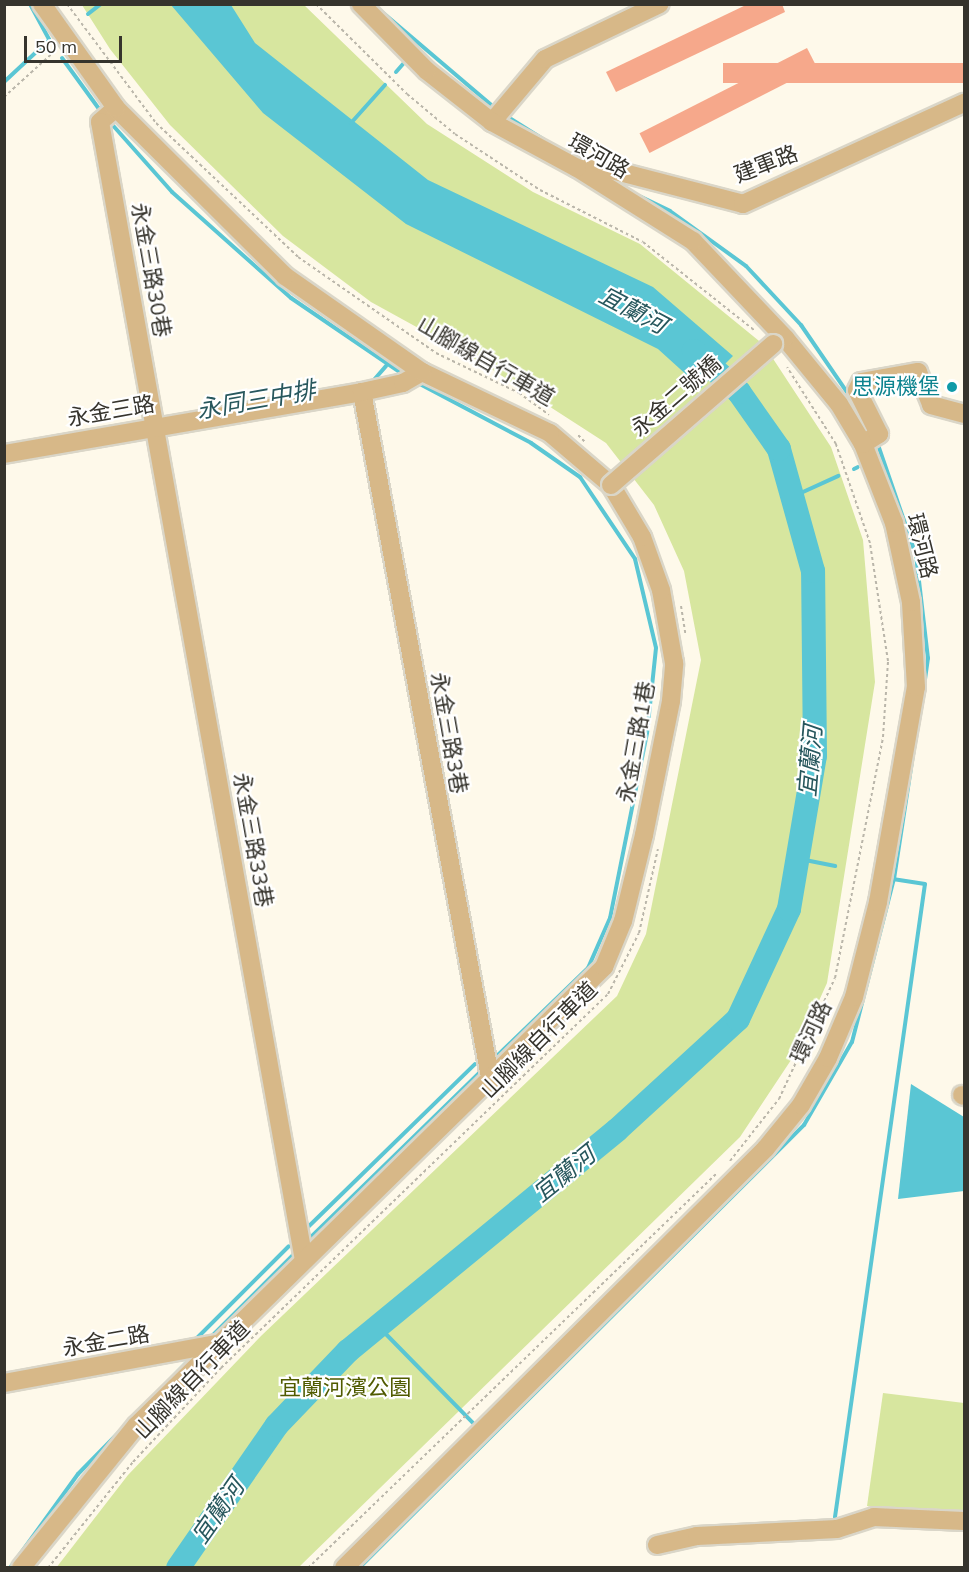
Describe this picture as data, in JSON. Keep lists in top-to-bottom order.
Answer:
{
  "streets": {
    "street": [
      "環河路",
      "建軍路",
      "永金三路30巷",
      "永金二號橋",
      "永金三路",
      "永金三路3巷",
      "永金三路1巷",
      "永金三路33巷",
      "永金二路"
    ],
    "path": ["山腳線自行車道"]
  },
  "crossings": [
    ["環河路", "建軍路"],
    ["環河路", "永金二號橋"],
    ["永金三路30巷", "永金三路"],
    ["永金三路30巷", "永金三路1巷"],
    ["永金三路30巷", "永金三路33巷"],
    ["永金二號橋", "永金三路1巷"],
    ["永金三路", "永金三路3巷"],
    ["永金三路", "永金三路1巷"],
    ["永金三路", "永金三路33巷"],
    ["永金三路3巷", "永金三路1巷"],
    ["永金三路1巷", "永金三路33巷"],
    ["永金三路1巷", "永金二路"]
  ],
  "water": ["宜蘭河", "永同三中排"],
  "parks": ["宜蘭河濱公園"],
  "places": ["思源機堡"],
  "scale_bar": "50 m"
}
